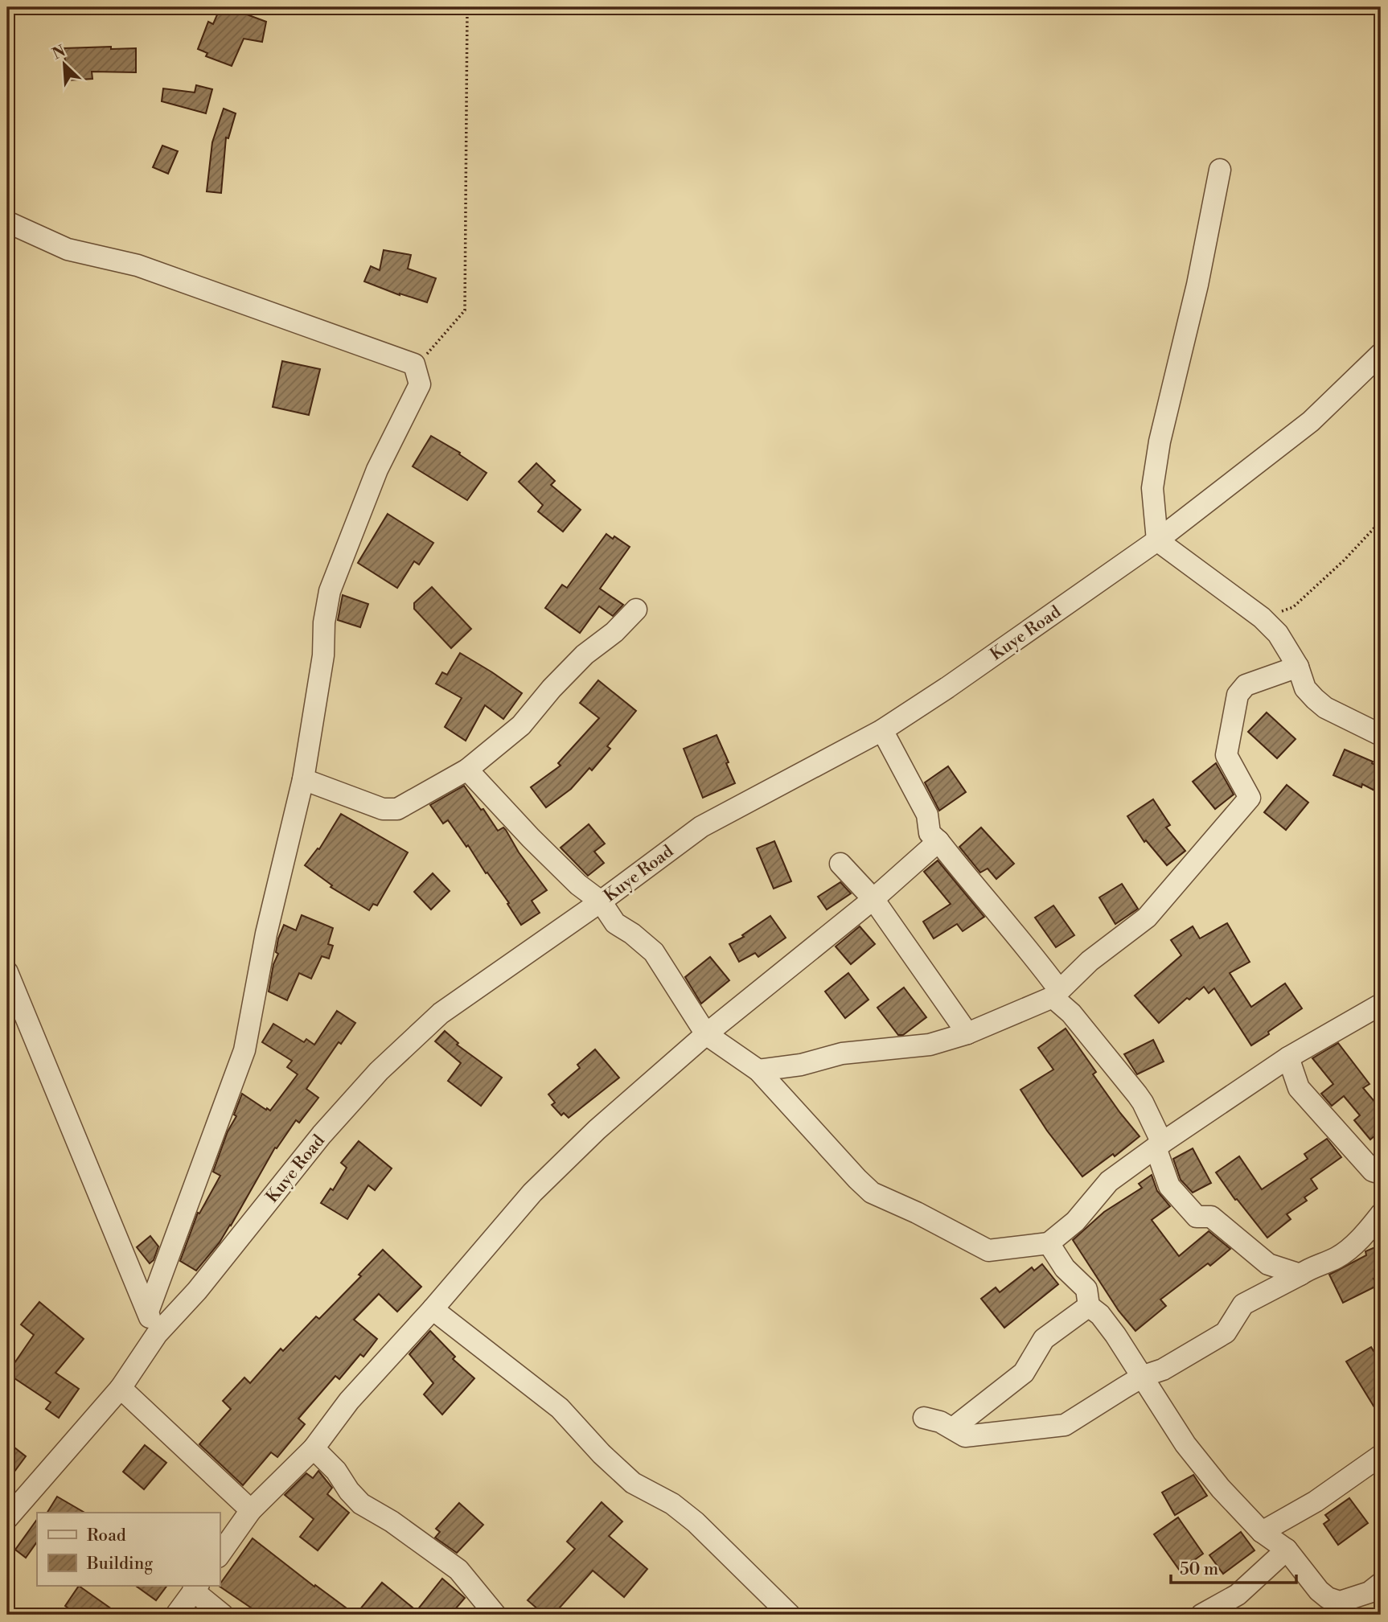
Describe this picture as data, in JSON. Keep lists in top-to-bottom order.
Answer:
{
  "streets": {
    "street": ["Kuye Road"]
  },
  "legend": ["Road", "Building"],
  "scale_bar": "50 m",
  "north": "top left"
}
